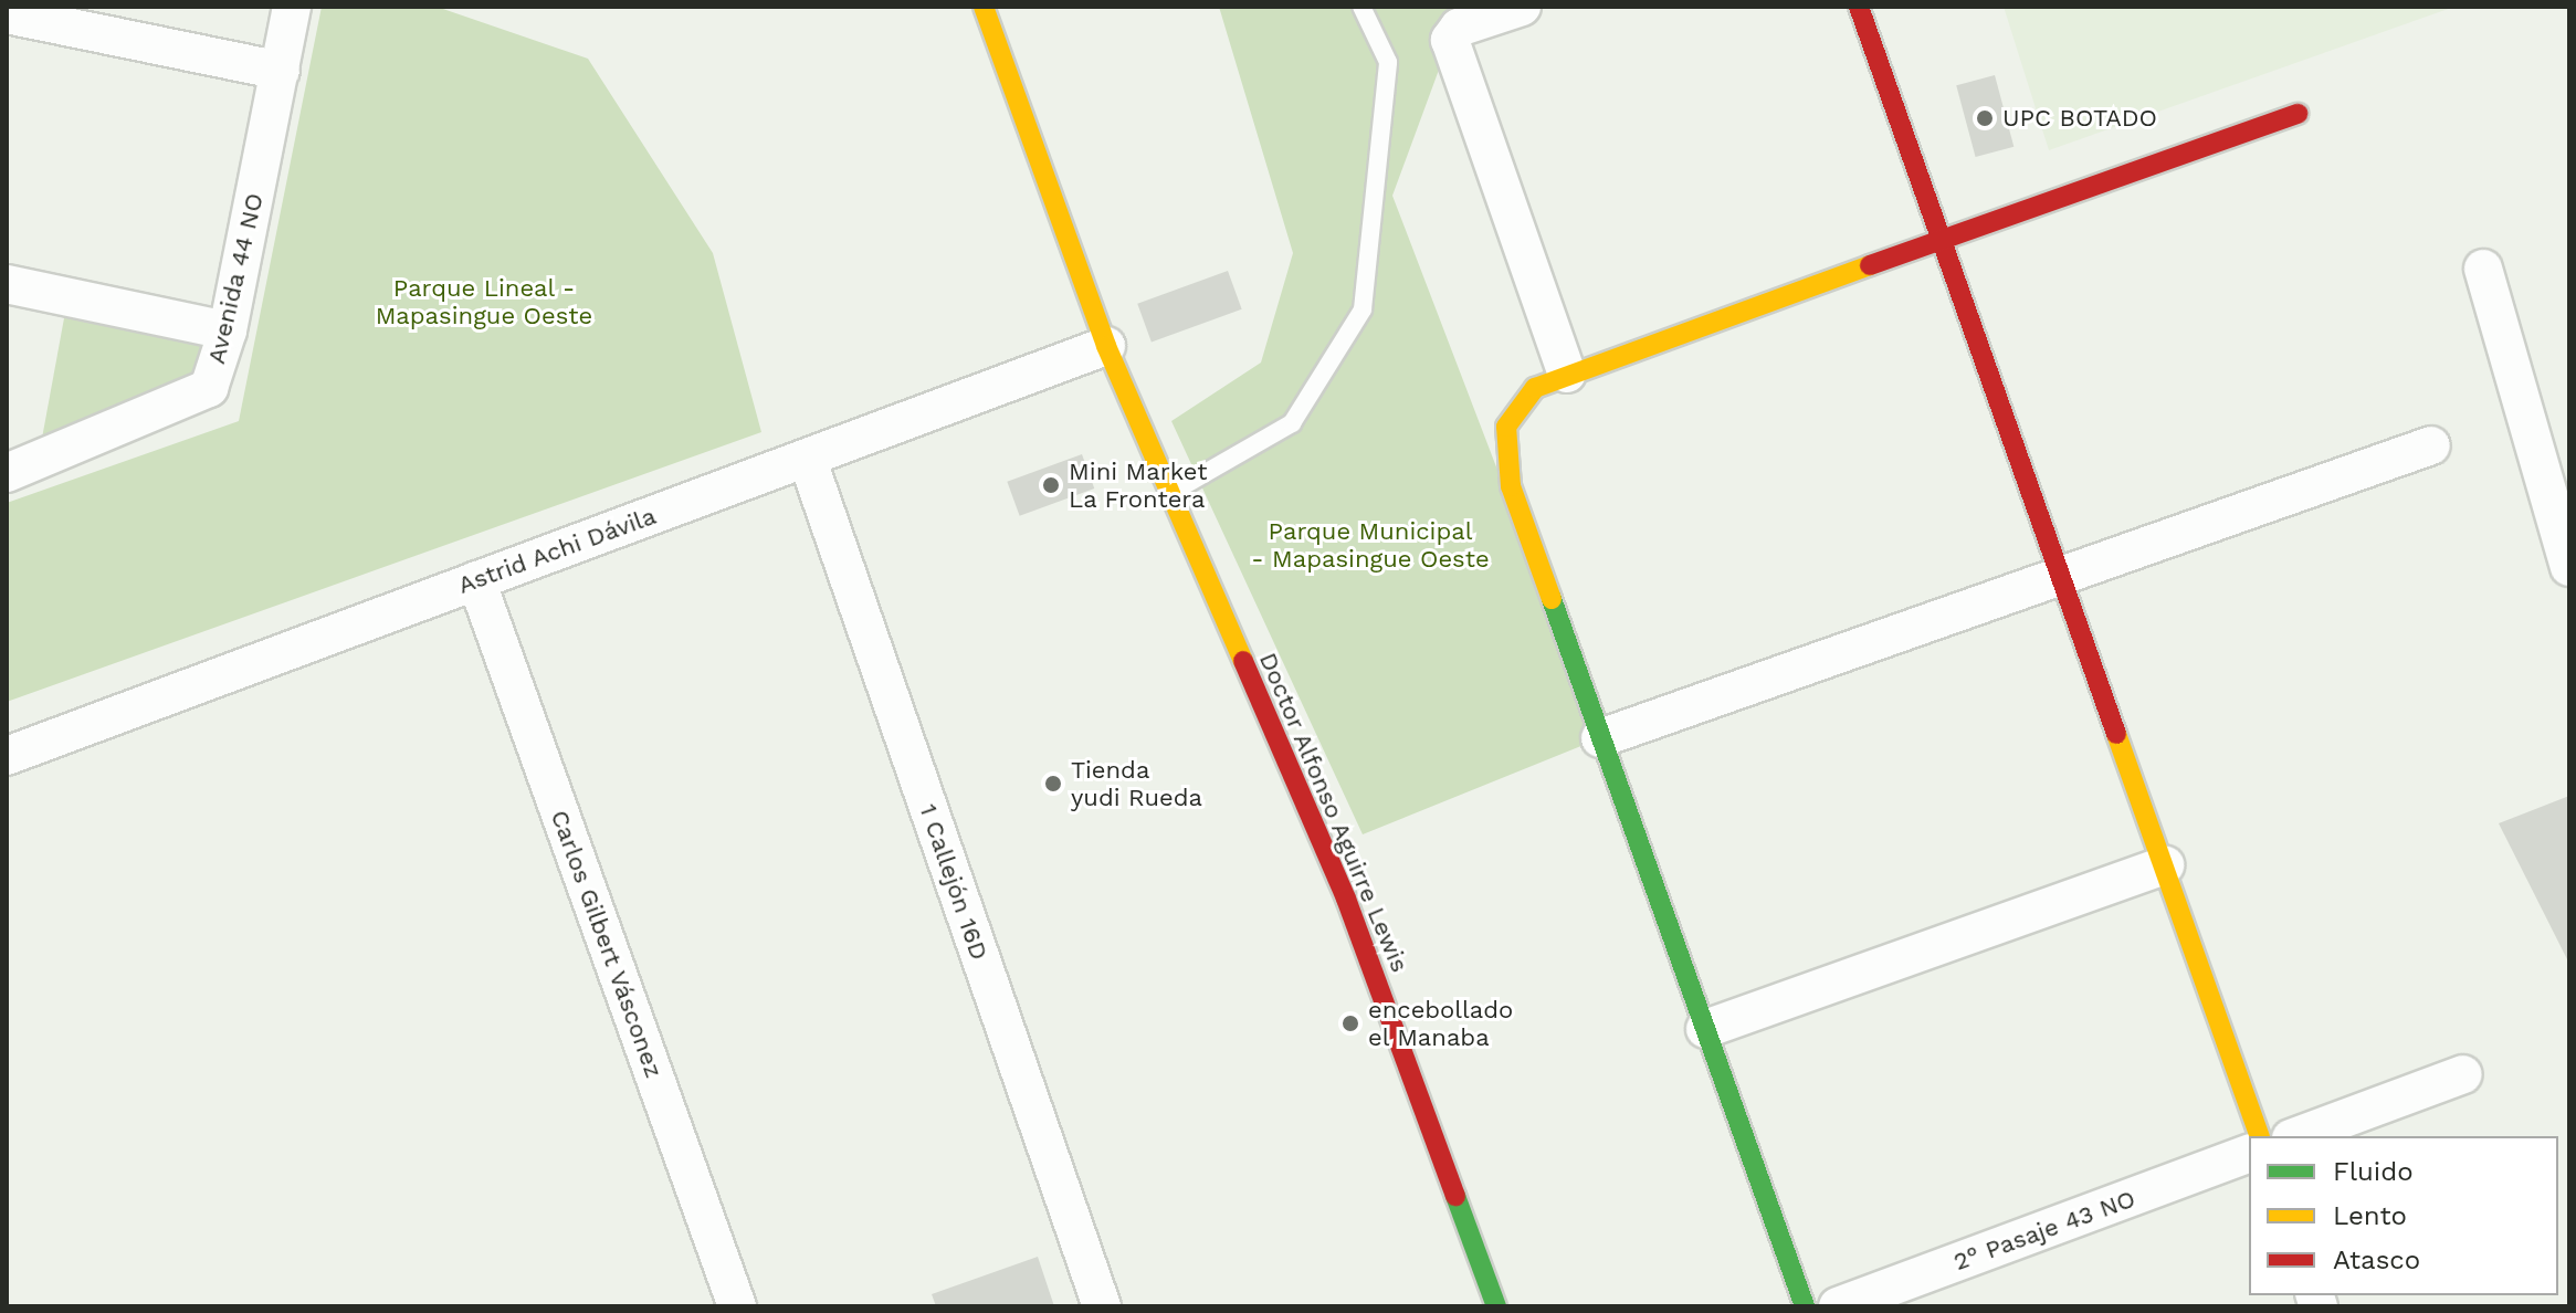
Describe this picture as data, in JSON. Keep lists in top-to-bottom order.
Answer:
{
  "streets": {
    "street": [
      "Avenida 44 NO",
      "Astrid Achi Dávila",
      "Doctor Alfonso Aguirre Lewis",
      "1 Callejón 16D",
      "Carlos Gilbert Vásconez",
      "2° Pasaje 43 NO"
    ]
  },
  "crossings": [
    ["Astrid Achi Dávila", "Doctor Alfonso Aguirre Lewis"],
    ["Astrid Achi Dávila", "1 Callejón 16D"],
    ["Astrid Achi Dávila", "Carlos Gilbert Vásconez"]
  ],
  "parks": ["Parque Lineal - Mapasingue Oeste", "Parque Municipal - Mapasingue Oeste"],
  "places": [
    "UPC BOTADO",
    "Mini Market La Frontera",
    "Tienda yudi Rueda",
    "encebollado el Manaba"
  ],
  "legend": ["Fluido", "Lento", "Atasco"]
}
